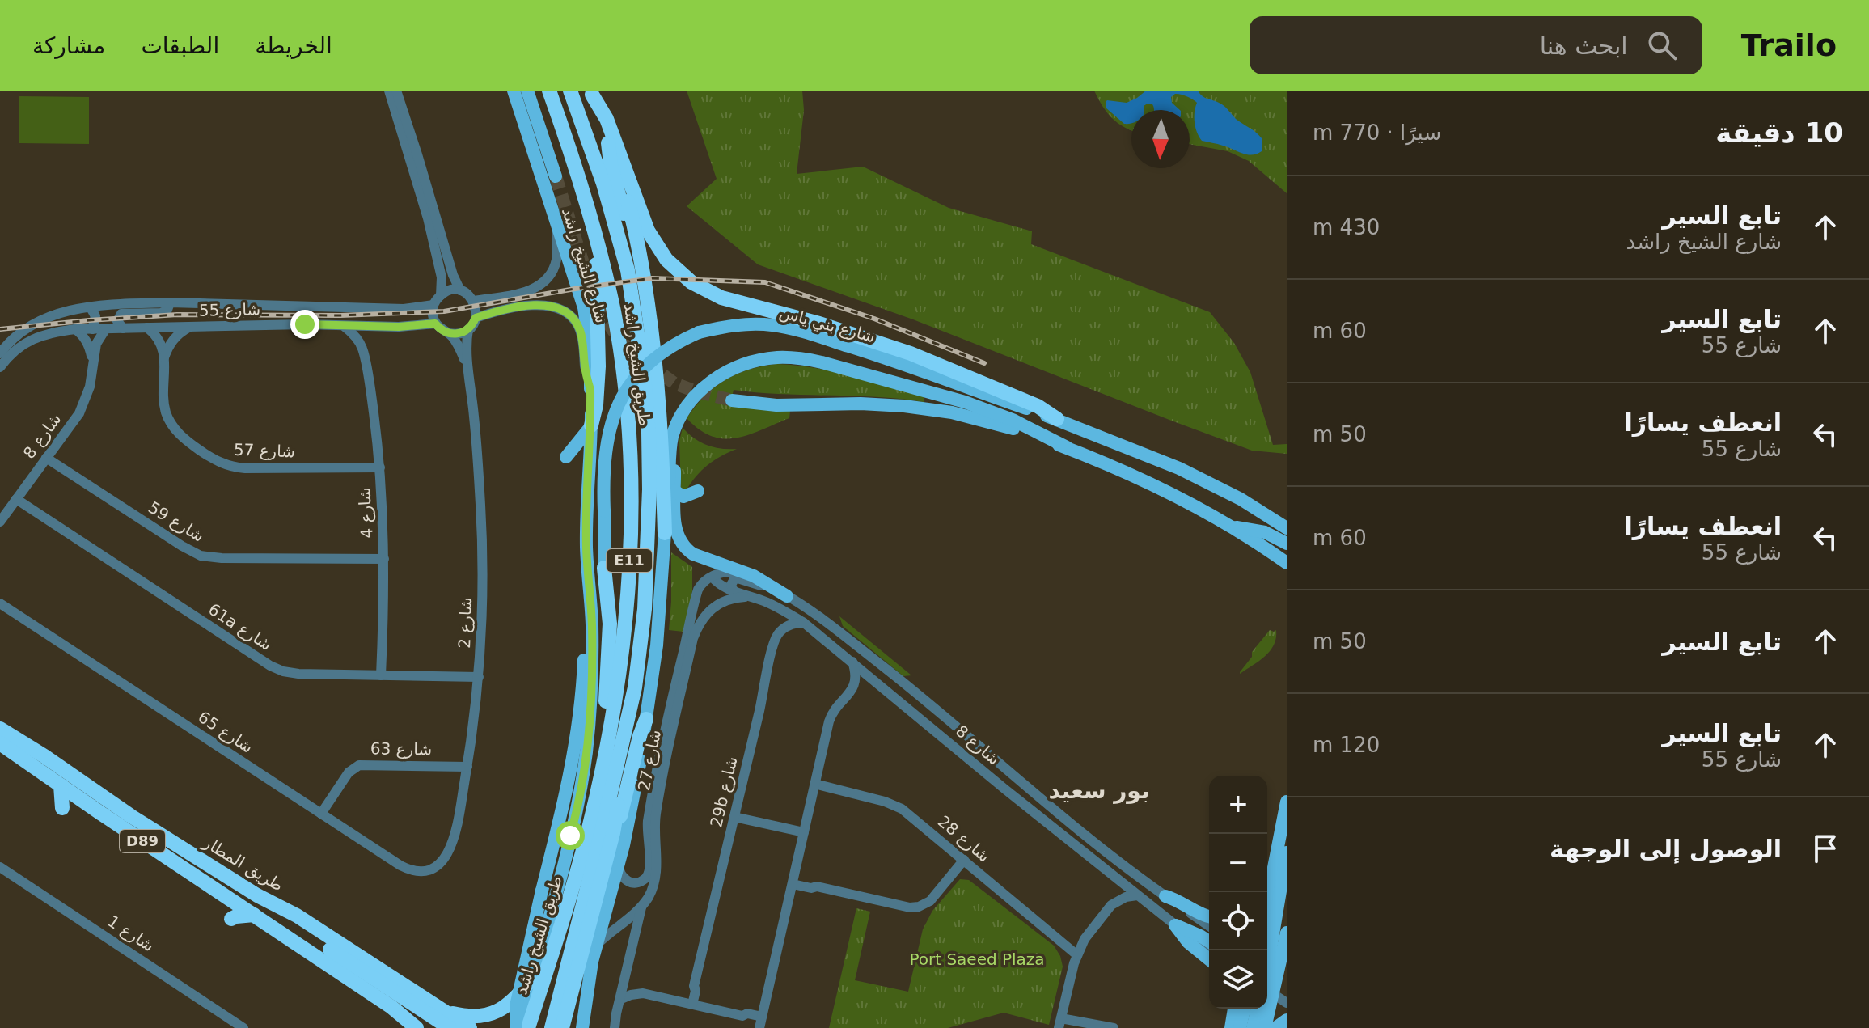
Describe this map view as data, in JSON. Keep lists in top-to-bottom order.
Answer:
{
  "streets": {
    "highway": [
      "طريق الشيخ راشد",
      "E11",
      "D89",
      "طريق المطار"
    ],
    "main road": ["شارع الشيخ راشد", "شارع بني ياس"],
    "street": [
      "شارع 55",
      "شارع 8",
      "شارع 57",
      "شارع 4",
      "شارع 59",
      "شارع 2",
      "61a شارع",
      "شارع 65",
      "شارع 63",
      "شارع 27",
      "29b شارع",
      "شارع 28",
      "شارع 1"
    ]
  },
  "crossings": [
    ["شارع الشيخ راشد", "شارع بني ياس"],
    ["شارع 55", "شارع 8"],
    ["شارع 55", "شارع 57"],
    ["شارع 55", "شارع 4"],
    ["شارع 55", "شارع 2"],
    ["شارع 8", "شارع 59"],
    ["شارع 8", "61a شارع"],
    ["شارع 8", "شارع 27"],
    ["شارع 8", "29b شارع"],
    ["شارع 57", "شارع 4"],
    ["شارع 4", "شارع 59"],
    ["شارع 4", "61a شارع"],
    ["شارع 2", "61a شارع"],
    ["شارع 2", "شارع 65"],
    ["شارع 2", "شارع 63"],
    ["شارع 65", "شارع 63"]
  ],
  "districts": ["بور سعيد"],
  "parks": ["Port Saeed Plaza"],
  "north": "bottom",
  "page": {
    "header": "Trailo",
    "search": "ابحث هنا",
    "nav": ["الخريطة", "الطبقات", "مشاركة"],
    "heading": ["10 دقيقة", "سيرًا · 770 m"],
    "list": [
      ["تابع السير", "شارع الشيخ راشد", "430 m"],
      ["تابع السير", "شارع 55", "60 m"],
      ["انعطف يسارًا", "شارع 55", "50 m"],
      ["انعطف يسارًا", "شارع 55", "60 m"],
      ["تابع السير", "50 m"],
      ["تابع السير", "شارع 55", "120 m"],
      "الوصول إلى الوجهة"
    ],
    "map_buttons": ["+", "−"]
  }
}
